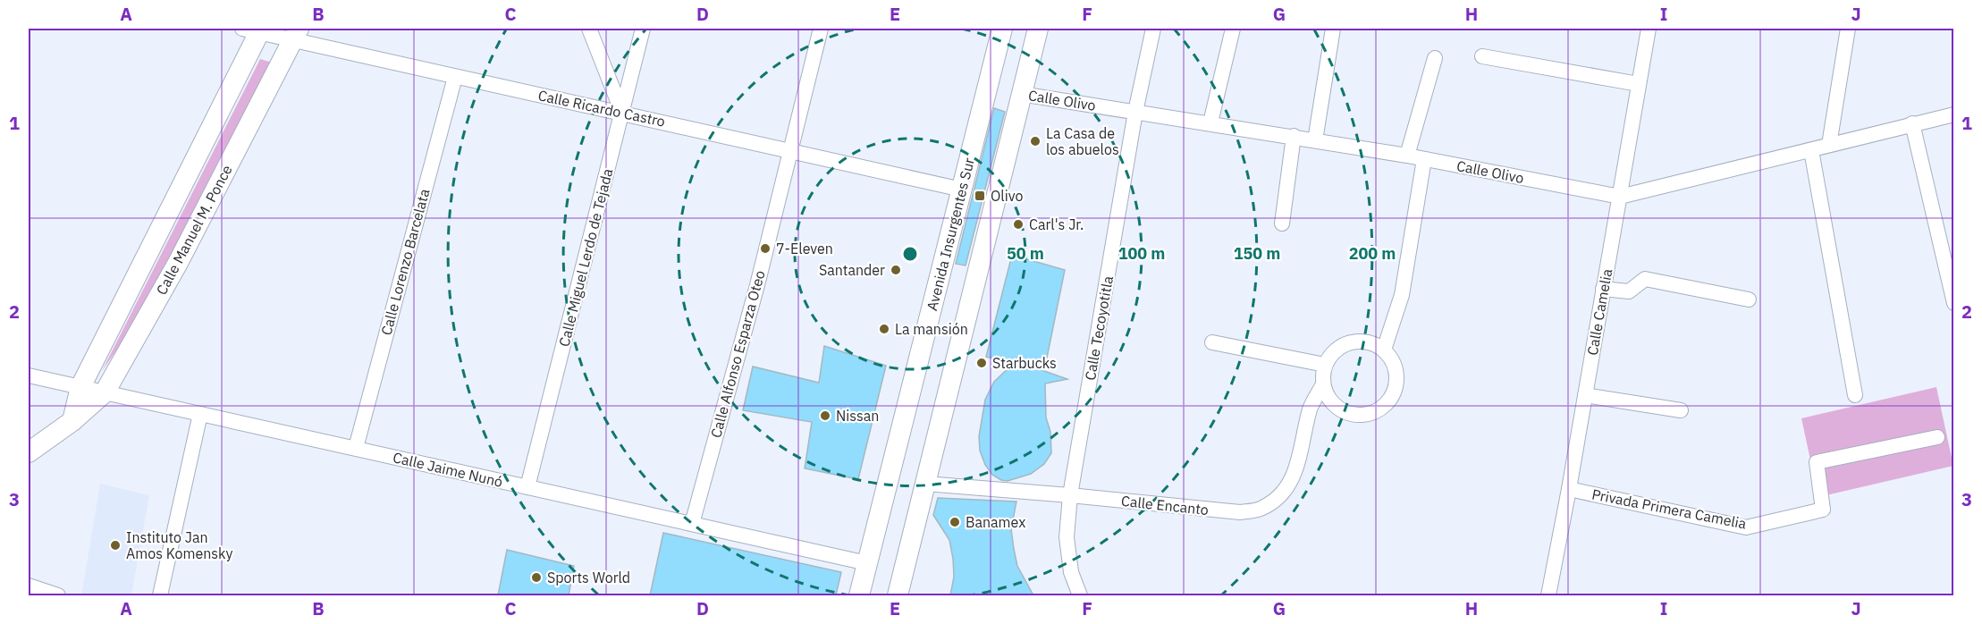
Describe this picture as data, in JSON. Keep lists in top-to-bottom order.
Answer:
{
  "streets": {
    "main road": ["Calle Manuel M. Ponce", "Avenida Insurgentes Sur"],
    "street": [
      "Calle Olivo",
      "Calle Ricardo Castro",
      "Calle Miguel Lerdo de Tejada",
      "Calle Lorenzo Barcelata",
      "Calle Camelia",
      "Calle Tecoyotitla",
      "Calle Alfonso Esparza Oteo",
      "Calle Jaime Nunó",
      "Calle Encanto",
      "Privada Primera Camelia"
    ]
  },
  "crossings": [
    ["Calle Olivo", "Calle Camelia"],
    ["Calle Olivo", "Calle Tecoyotitla"],
    ["Calle Ricardo Castro", "Calle Manuel M. Ponce"],
    ["Calle Ricardo Castro", "Avenida Insurgentes Sur"],
    ["Calle Ricardo Castro", "Calle Miguel Lerdo de Tejada"],
    ["Calle Ricardo Castro", "Calle Lorenzo Barcelata"],
    ["Calle Ricardo Castro", "Calle Alfonso Esparza Oteo"],
    ["Calle Manuel M. Ponce", "Calle Jaime Nunó"],
    ["Avenida Insurgentes Sur", "Calle Jaime Nunó"],
    ["Calle Miguel Lerdo de Tejada", "Calle Jaime Nunó"],
    ["Calle Lorenzo Barcelata", "Calle Jaime Nunó"],
    ["Calle Camelia", "Privada Primera Camelia"],
    ["Calle Tecoyotitla", "Calle Encanto"],
    ["Calle Alfonso Esparza Oteo", "Calle Jaime Nunó"]
  ],
  "places": {
    "other": [
      "La Casa de los abuelos",
      "Carl's Jr.",
      "7-Eleven",
      "Santander",
      "La mansión",
      "Starbucks",
      "Nissan",
      "Banamex",
      "Instituto Jan Amos Komensky",
      "Sports World"
    ],
    "transit": ["Olivo"]
  },
  "grid": {
    "columns": [
      "A",
      "B",
      "C",
      "D",
      "E",
      "F",
      "G",
      "H",
      "I",
      "J"
    ],
    "rows": ["1", "2", "3"]
  },
  "rings": [
    "50 m",
    "100 m",
    "150 m",
    "200 m"
  ]
}
